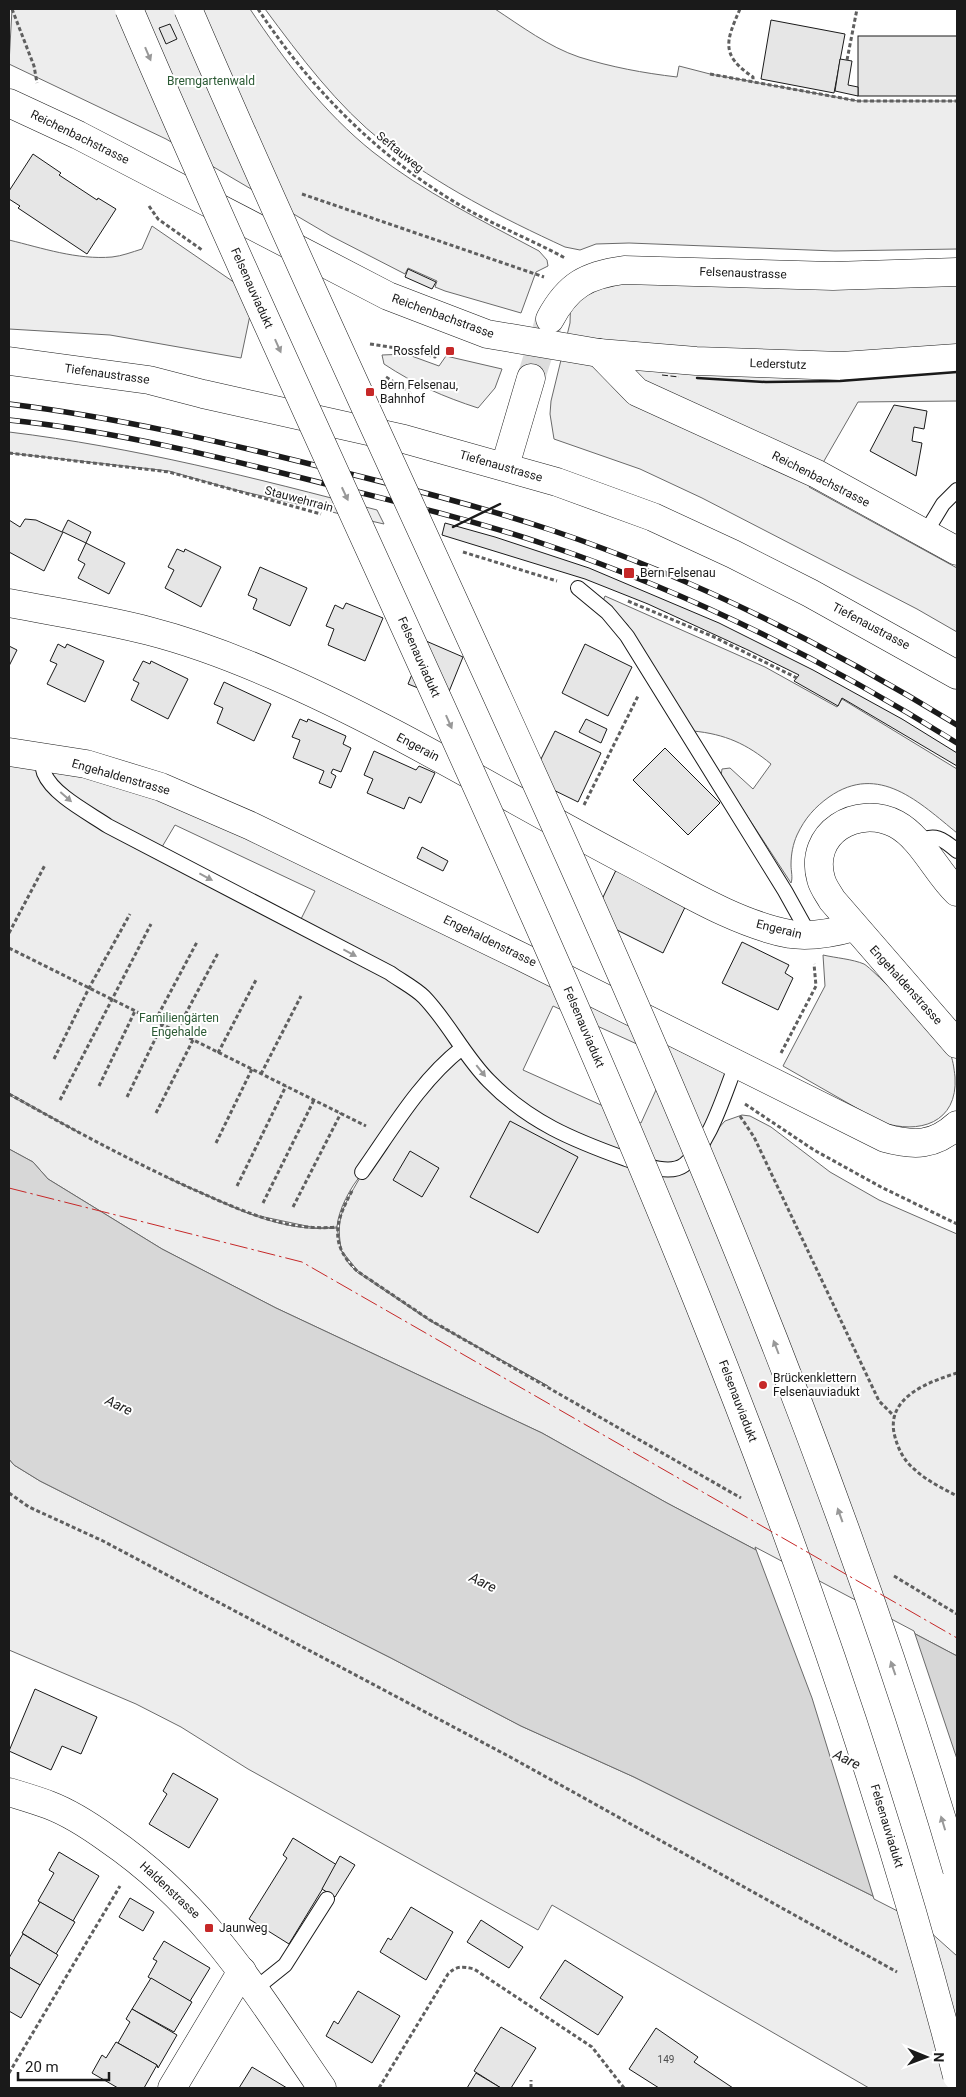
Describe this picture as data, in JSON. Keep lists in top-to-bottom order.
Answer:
{
  "streets": {
    "main road": [
      "Reichenbachstrasse",
      "Felsenaustrasse",
      "Felsenauviadukt",
      "Lederstutz",
      "Tiefenaustrasse",
      "Engerain",
      "Engehaldenstrasse",
      "Haldenstrasse"
    ],
    "path": ["Seftauweg", "Stauwehrrain"]
  },
  "crossings": [
    ["Reichenbachstrasse", "Lederstutz"],
    ["Engerain", "Engehaldenstrasse"]
  ],
  "water": ["Aare"],
  "parks": ["Bremgartenwald", "Familiengärten Engehalde"],
  "places": {
    "transit": [
      "Rossfeld",
      "Bern Felsenau, Bahnhof",
      "Bern Felsenau",
      "Jaunweg"
    ],
    "other": ["Brückenklettern Felsenauviadukt"]
  },
  "house_numbers": ["149"],
  "scale_bar": "20 m",
  "north": "right"
}
